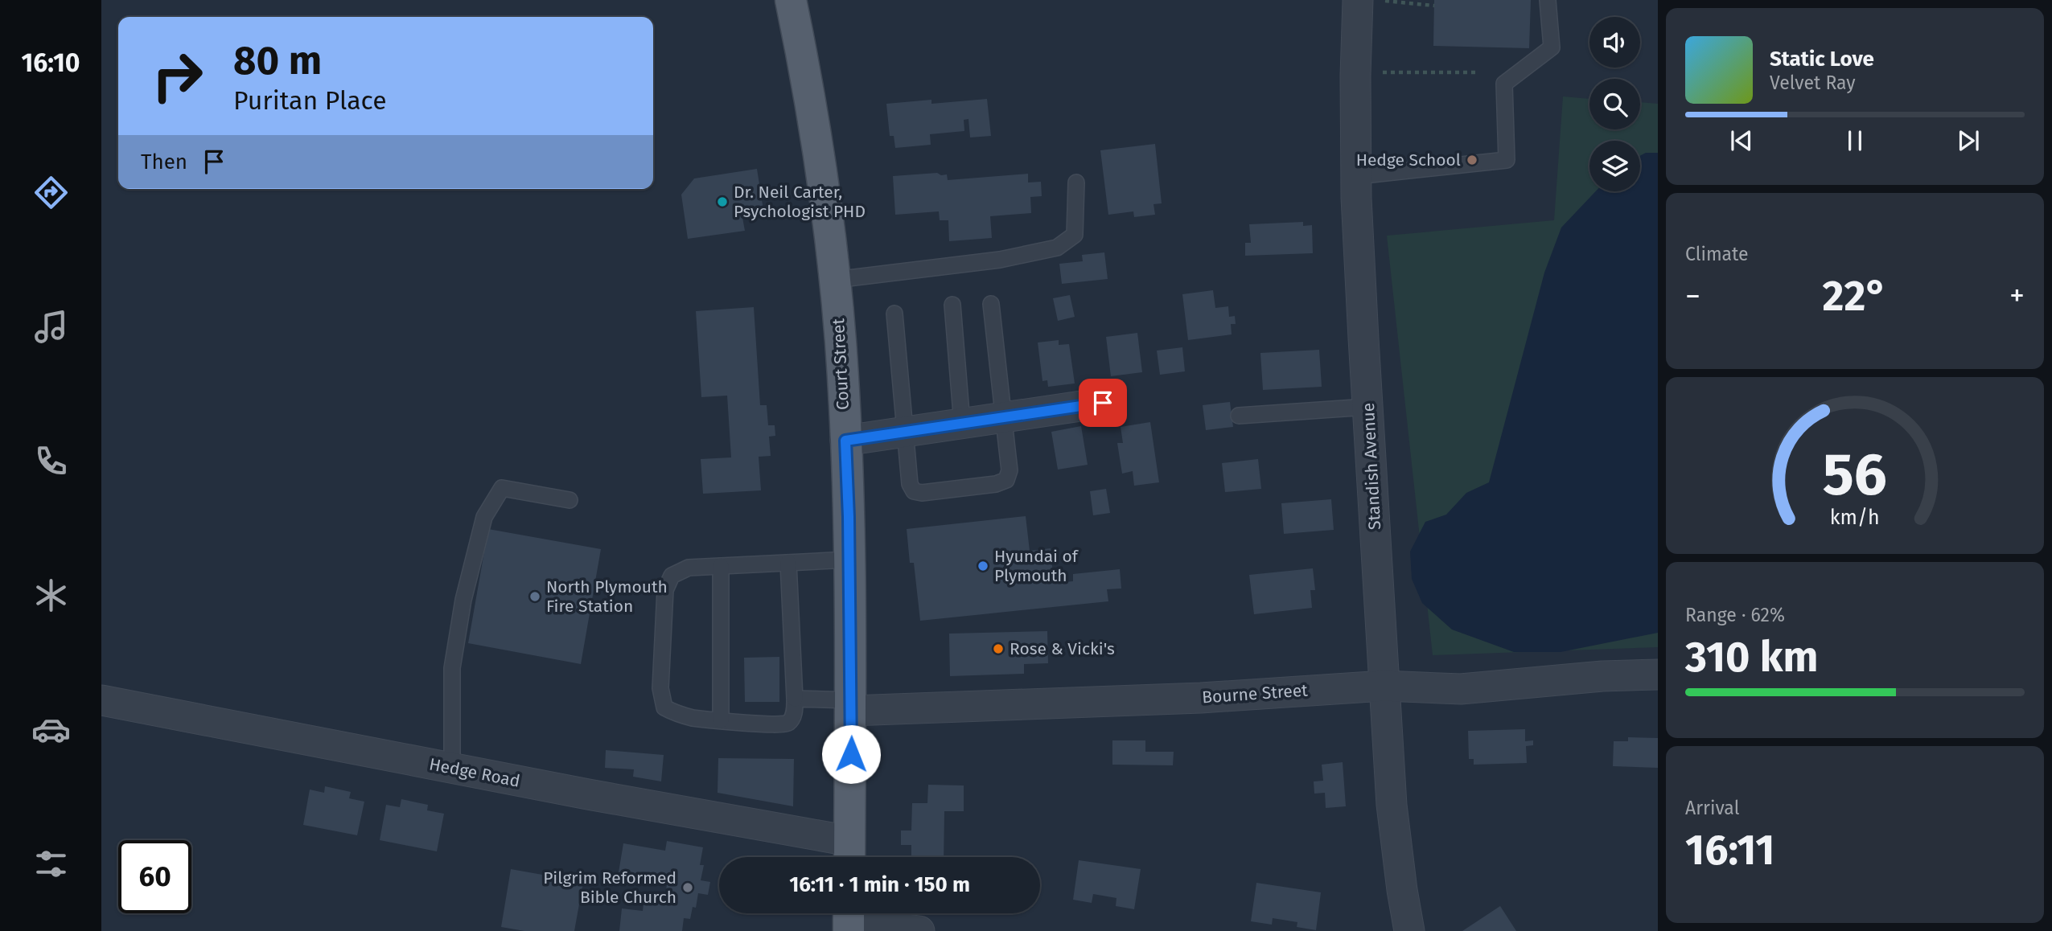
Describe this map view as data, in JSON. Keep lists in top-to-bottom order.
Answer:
{
  "streets": {
    "main road": ["Court Street"],
    "street": ["Standish Avenue", "Bourne Street", "Hedge Road"]
  },
  "crossings": [
    ["Court Street", "Bourne Street"],
    ["Court Street", "Hedge Road"],
    ["Standish Avenue", "Bourne Street"]
  ],
  "places": [
    "Hedge School",
    "Dr. Neil Carter, Psychologist PHD",
    "Hyundai of Plymouth",
    "North Plymouth Fire Station",
    "Rose & Vicki's",
    "Pilgrim Reformed Bible Church"
  ],
  "page": {
    "tabs": "16:10",
    "turn": ["80 m", "Puritan Place"],
    "song": ["Static Love", "Velvet Ray"],
    "then": "Then",
    "tile": [
      "Climate",
      ["Range · 62%", "310 km"],
      ["Arrival", "16:11"]
    ],
    "heat": ["−", "22°", "+"],
    "limit": "60",
    "trip": "16:11 · 1 min · 150 m",
    "gauge": ["56", "km/h"]
  }
}
